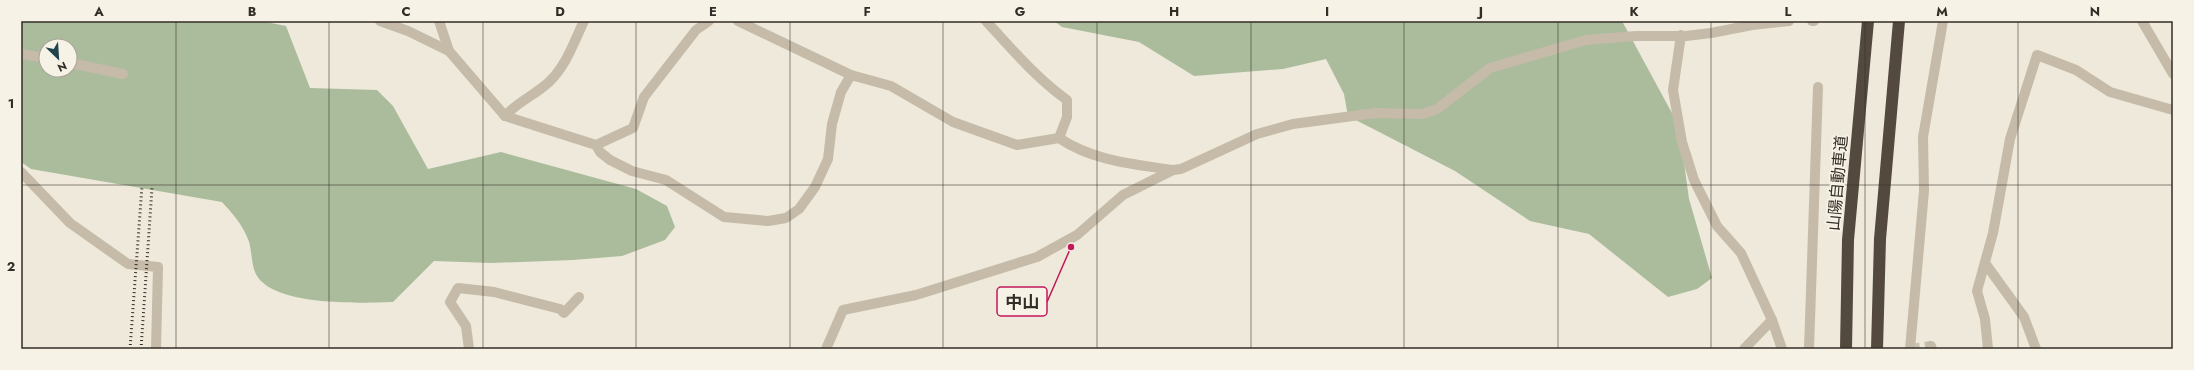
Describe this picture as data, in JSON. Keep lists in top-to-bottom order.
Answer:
{
  "streets": {
    "highway": ["山陽自動車道"]
  },
  "places": ["中山"],
  "north": "bottom right",
  "grid": {
    "columns": [
      "A",
      "B",
      "C",
      "D",
      "E",
      "F",
      "G",
      "H",
      "I",
      "J",
      "K",
      "L",
      "M",
      "N"
    ],
    "rows": ["1", "2"]
  }
}
